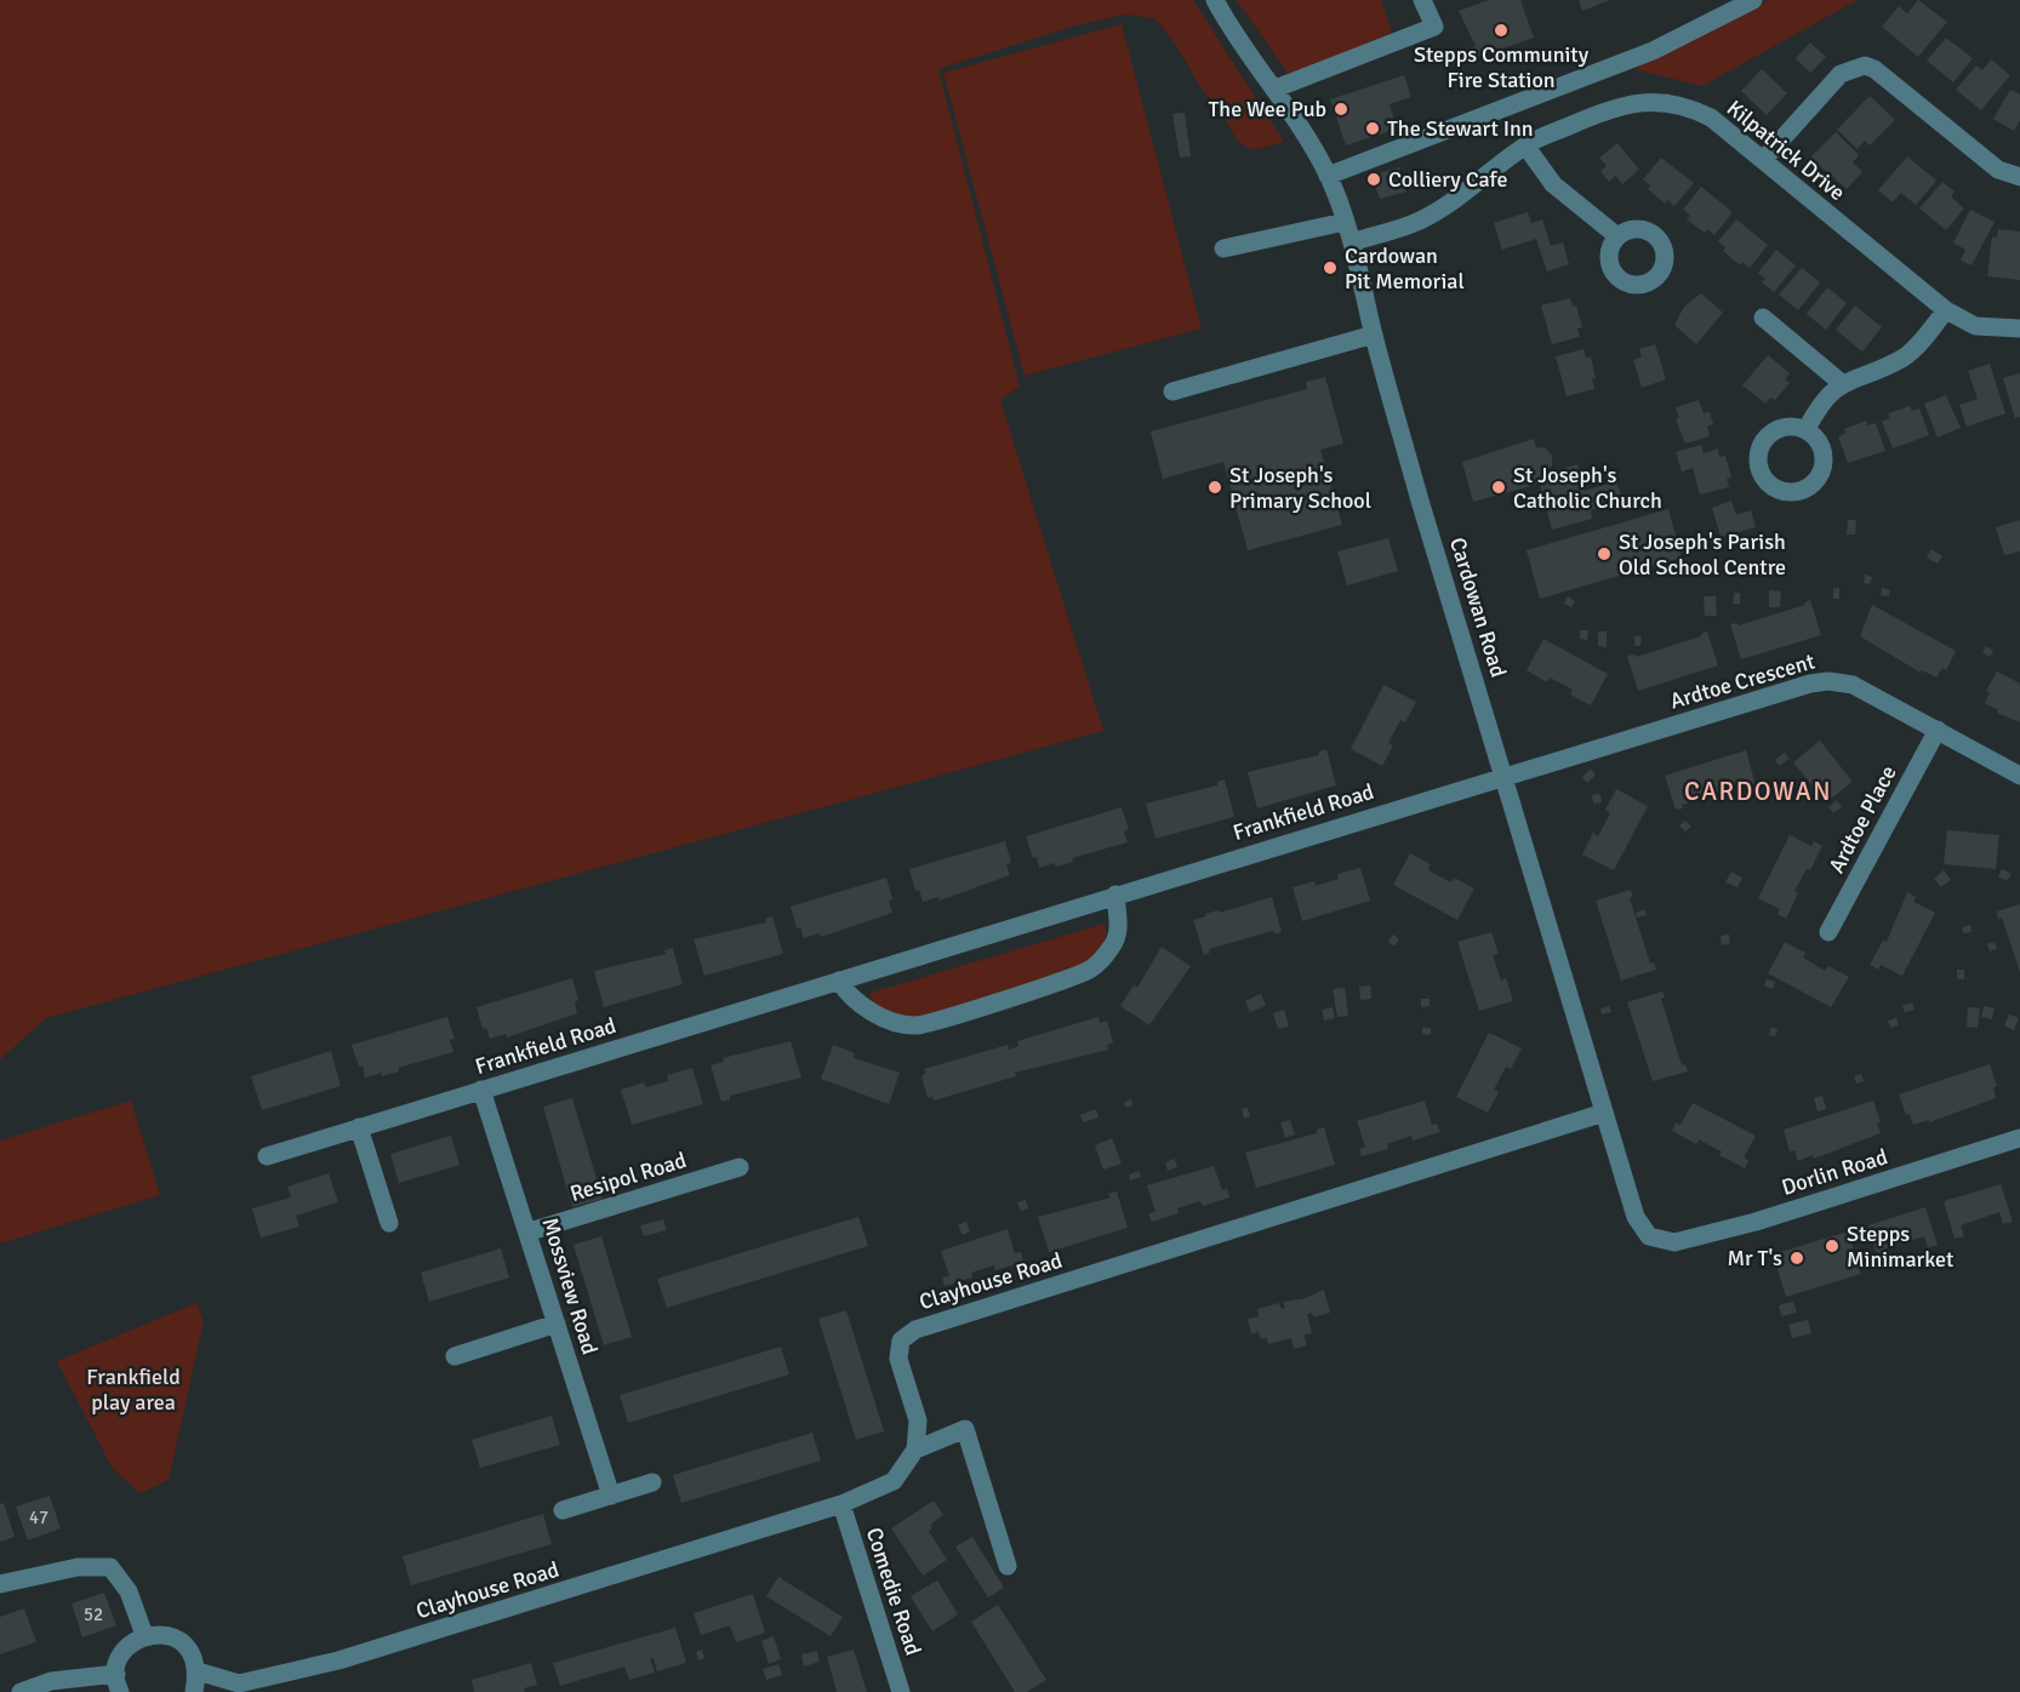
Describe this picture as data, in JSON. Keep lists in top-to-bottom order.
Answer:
{
  "streets": {
    "street": [
      "Kilpatrick Drive",
      "Cardowan Road",
      "Ardtoe Crescent",
      "Frankfield Road",
      "Ardtoe Place",
      "Dorlin Road",
      "Resipol Road",
      "Clayhouse Road",
      "Mossview Road",
      "Comedie Road"
    ]
  },
  "crossings": [
    ["Kilpatrick Drive", "Cardowan Road"],
    ["Cardowan Road", "Ardtoe Crescent"],
    ["Cardowan Road", "Frankfield Road"],
    ["Cardowan Road", "Dorlin Road"],
    ["Cardowan Road", "Clayhouse Road"],
    ["Ardtoe Crescent", "Frankfield Road"],
    ["Ardtoe Crescent", "Ardtoe Place"],
    ["Frankfield Road", "Mossview Road"],
    ["Resipol Road", "Mossview Road"],
    ["Clayhouse Road", "Comedie Road"]
  ],
  "districts": ["CARDOWAN"],
  "parks": ["Frankfield play area"],
  "places": [
    "Stepps Community Fire Station",
    "The Wee Pub",
    "The Stewart Inn",
    "Colliery Cafe",
    "Cardowan Pit Memorial",
    "St Joseph's Primary School",
    "St Joseph's Catholic Church",
    "St Joseph's Parish Old School Centre",
    "Stepps Minimarket",
    "Mr T's"
  ],
  "house_numbers": ["47", "52"]
}
